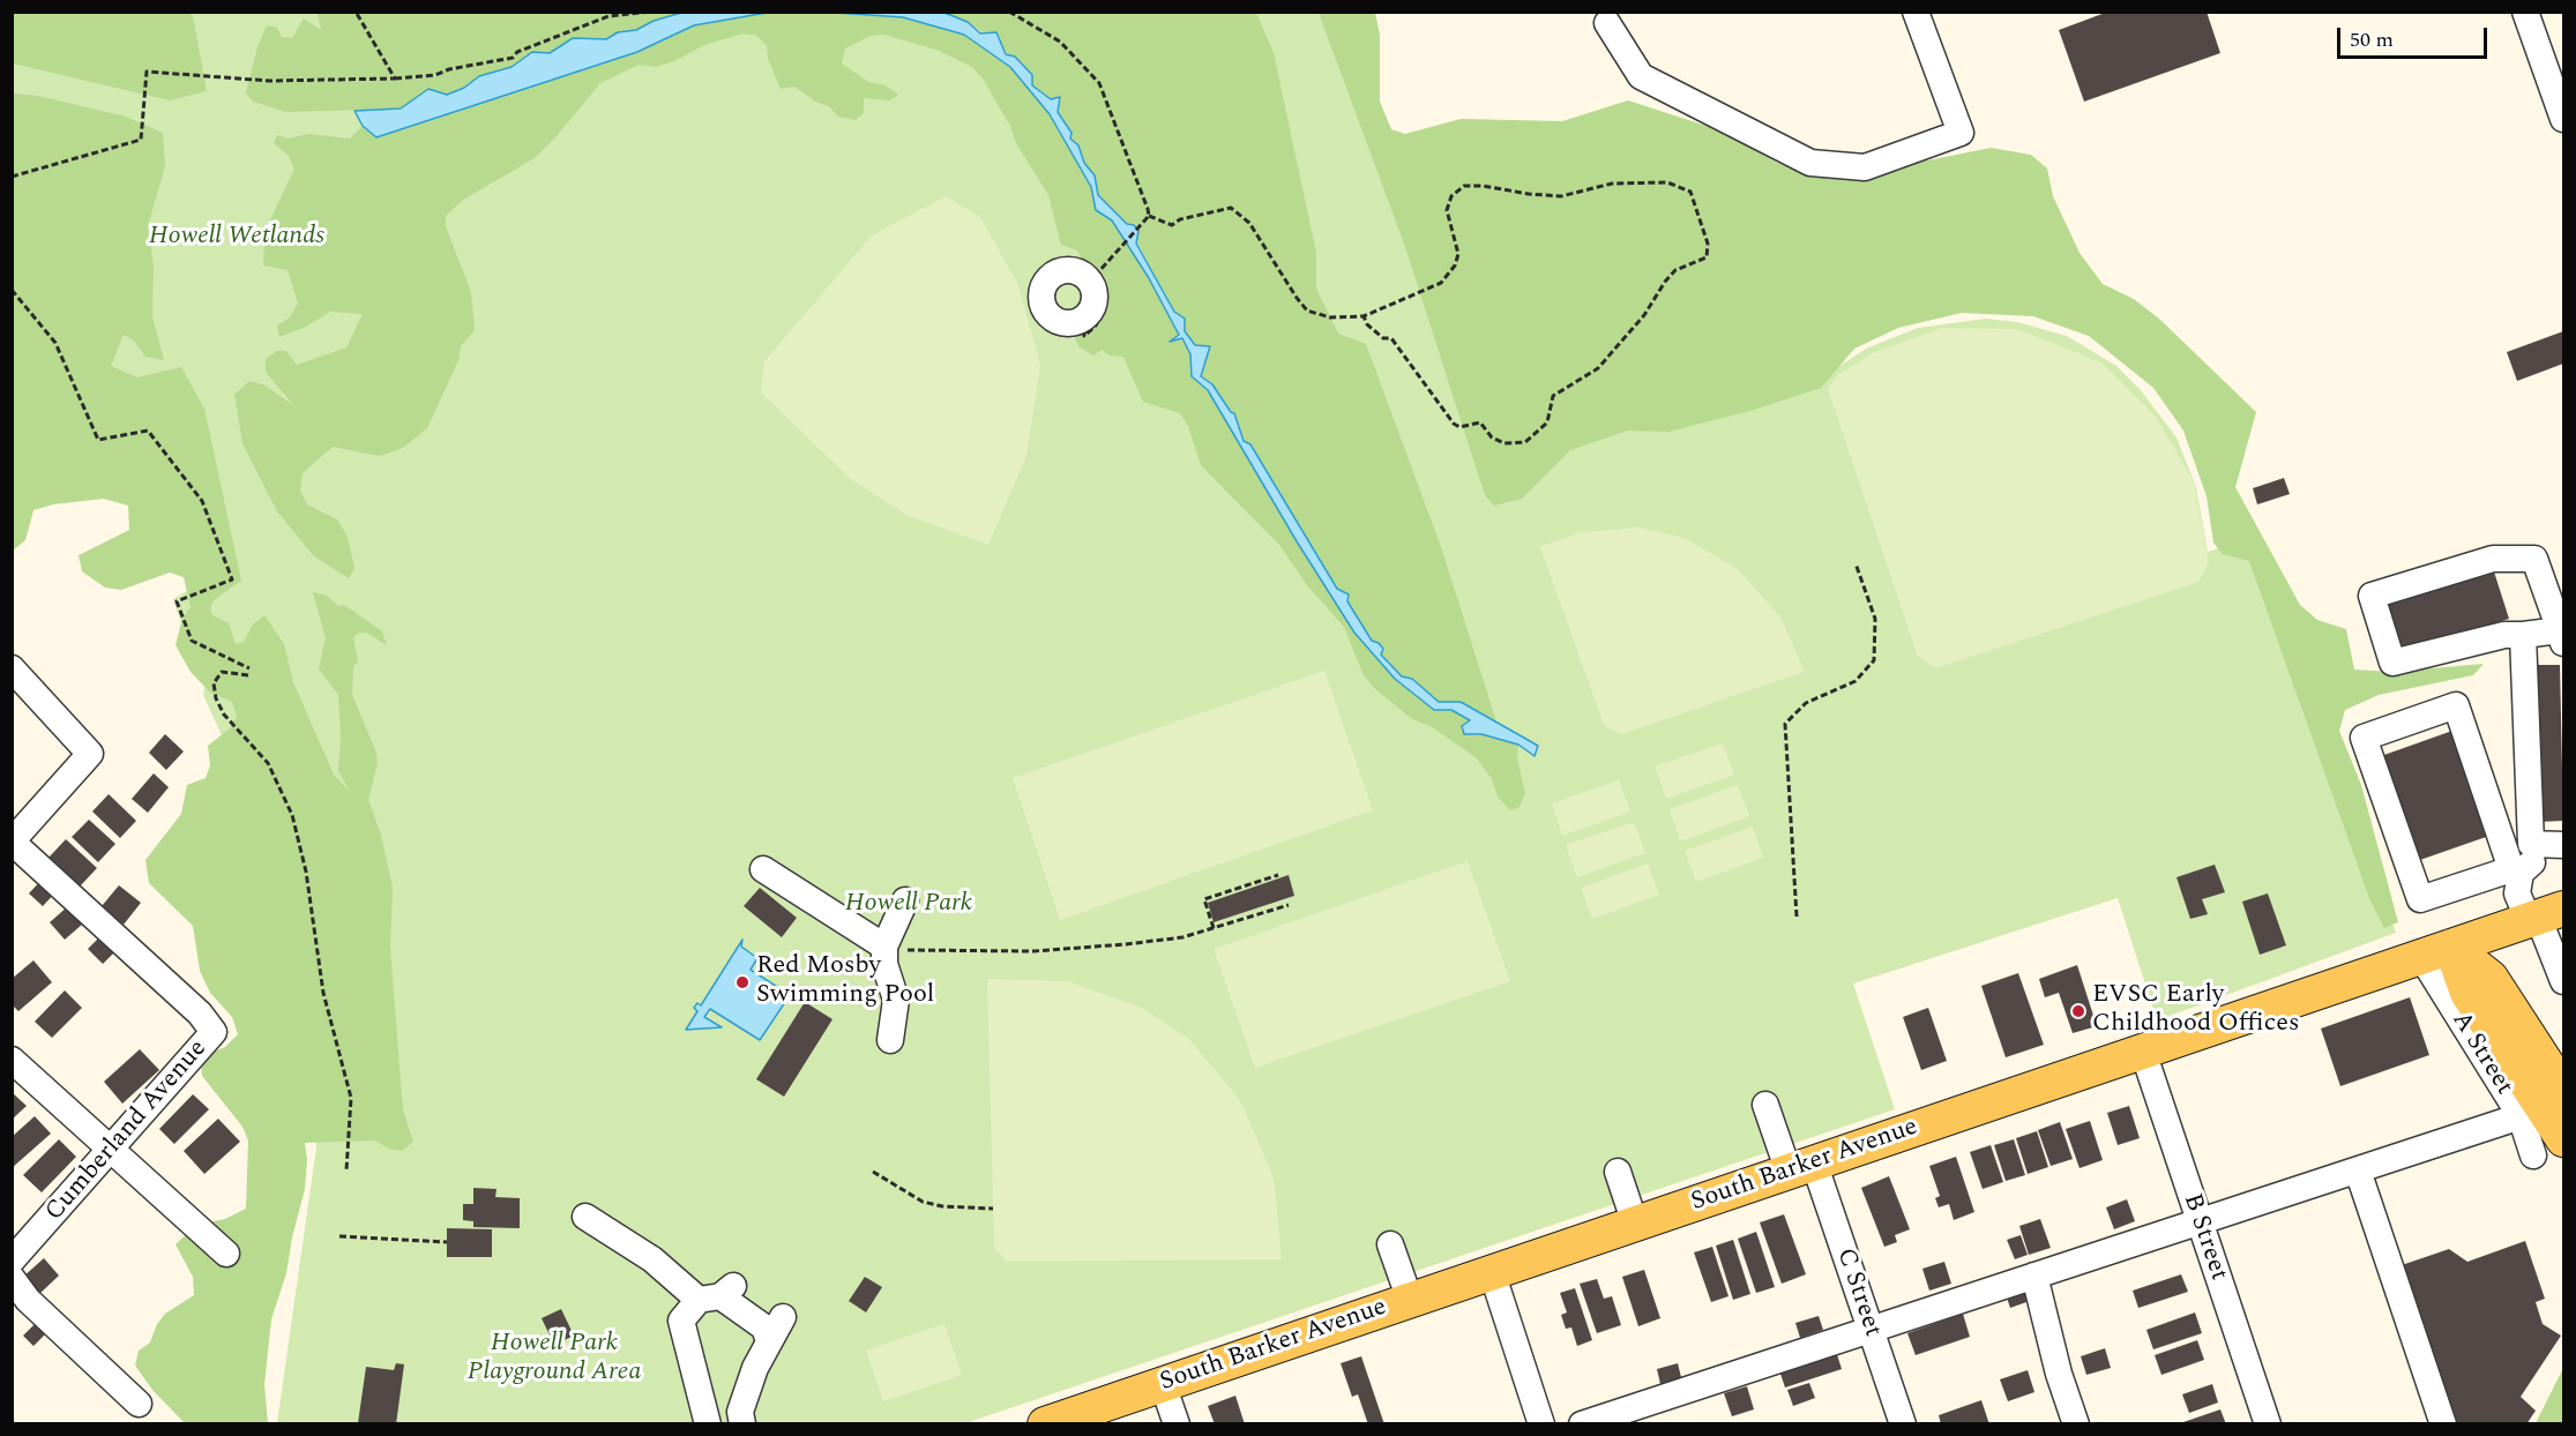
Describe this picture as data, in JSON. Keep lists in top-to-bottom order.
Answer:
{
  "streets": {
    "main road": ["South Barker Avenue"],
    "street": [
      "A Street",
      "Cumberland Avenue",
      "B Street",
      "C Street"
    ]
  },
  "crossings": [
    ["A Street", "South Barker Avenue"],
    ["South Barker Avenue", "B Street"],
    ["South Barker Avenue", "C Street"]
  ],
  "parks": ["Howell Wetlands", "Howell Park", "Howell Park Playground Area"],
  "places": ["Red Mosby Swimming Pool", "EVSC Early Childhood Offices"],
  "scale_bar": "50 m"
}
